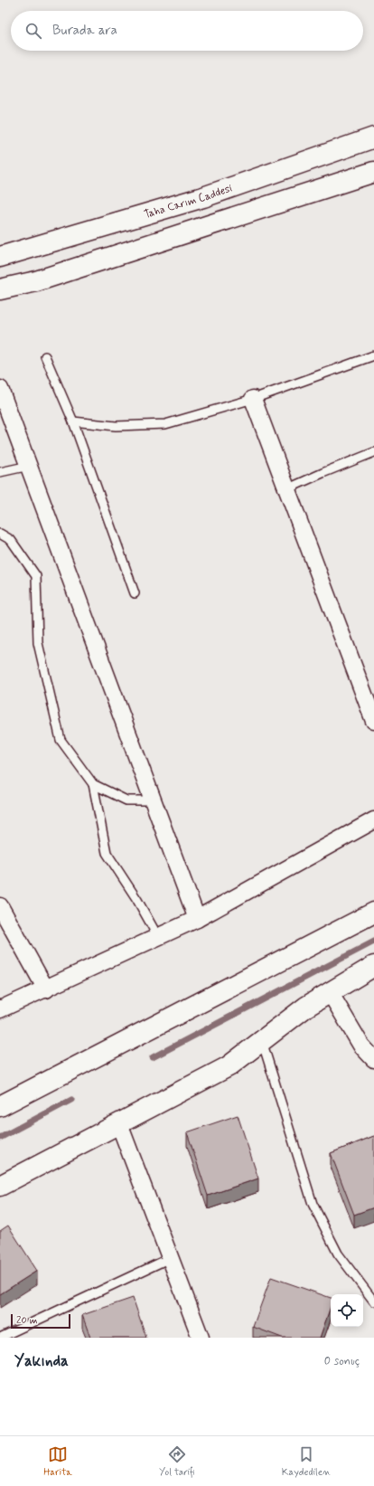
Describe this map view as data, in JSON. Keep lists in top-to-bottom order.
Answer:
{
  "streets": {
    "main road": ["Taha Carım Caddesi"]
  },
  "scale_bar": "20 m",
  "page": {
    "search": "Burada ara",
    "scale": "20 m",
    "heading": ["Yakında", "0 sonuç"],
    "nav": ["Harita", "Yol tarifi", "Kaydedilen"]
  }
}
